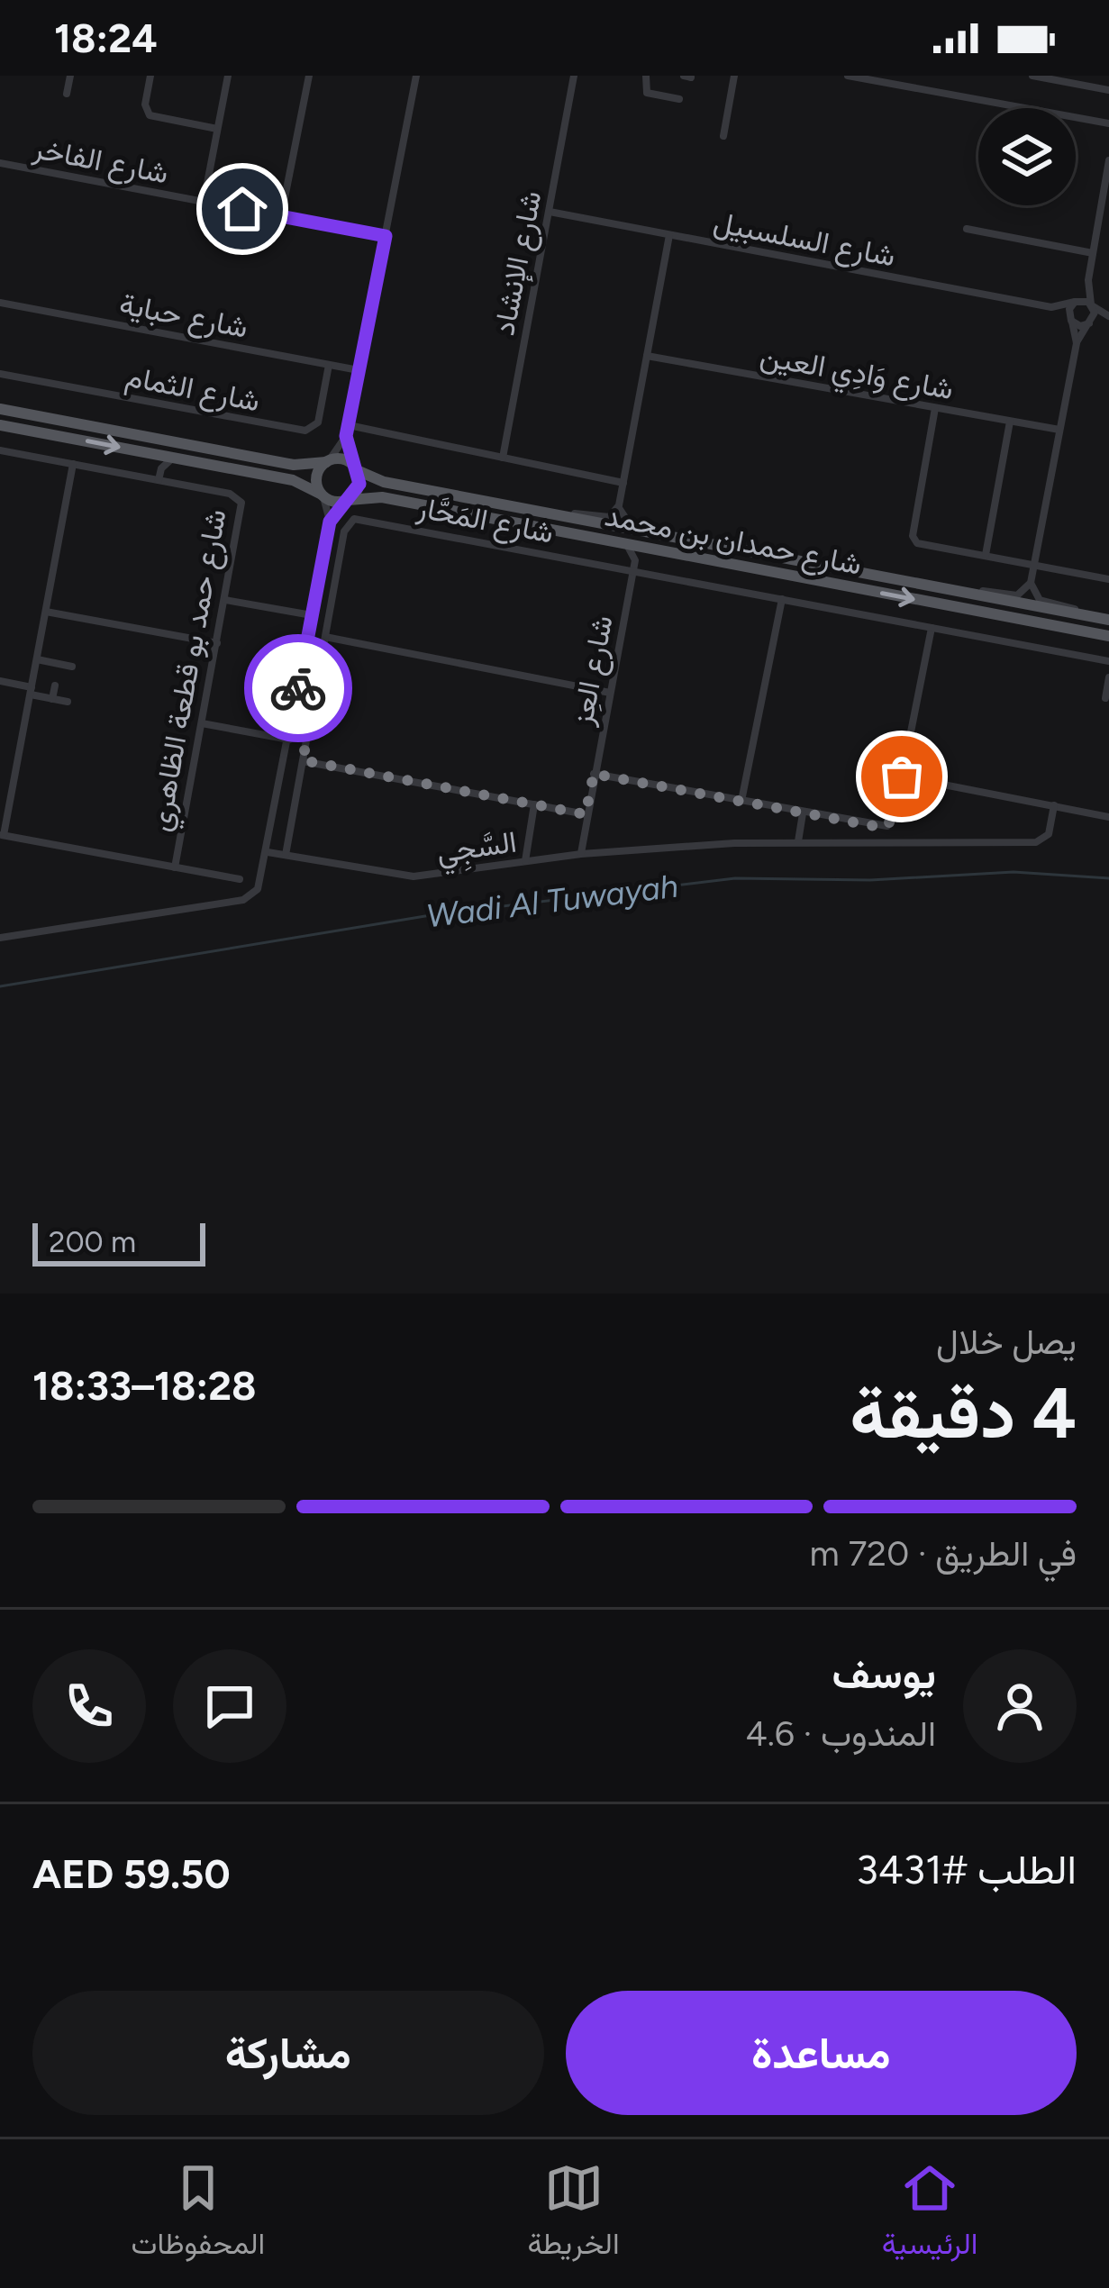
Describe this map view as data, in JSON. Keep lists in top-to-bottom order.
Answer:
{
  "streets": {
    "main road": ["شارع حمدان بن محمد"],
    "street": [
      "شارع الفاخر",
      "شارع السلسبيل",
      "شارع الإنشاد",
      "شارع حباية",
      "شارع وَادِي العين",
      "شارع الثمام",
      "شارع المَحَّار",
      "شارع حمد بو قطعة الظاهري",
      "شارع العِز",
      "السَّجِي"
    ]
  },
  "crossings": [
    ["شارع السلسبيل", "شارع الإنشاد"],
    ["شارع حباية", "شارع الثمام"],
    ["شارع المَحَّار", "شارع العِز"],
    ["شارع المَحَّار", "السَّجِي"],
    ["شارع العِز", "السَّجِي"]
  ],
  "water": ["Wadi Al Tuwayah"],
  "scale_bar": "200 m",
  "page": {
    "status": "18:24",
    "scale": "200 m",
    "heading": ["4 دقيقة", "يصل خلال", "18:28–18:33"],
    "panel": [
      "يوسف",
      "المندوب · 4.6",
      "الطلب #3431",
      "AED 59.50"
    ],
    "bar": "في الطريق · 720 m",
    "buttons": ["مساعدة", "مشاركة"],
    "tabs": ["الرئيسية", "الخريطة", "المحفوظات"]
  }
}
